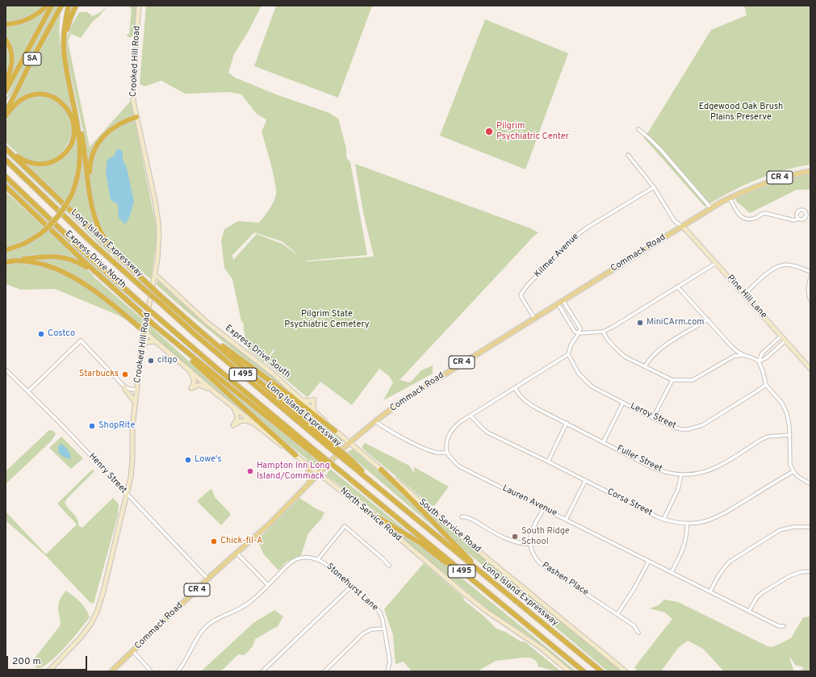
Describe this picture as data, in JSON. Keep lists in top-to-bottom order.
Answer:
{
  "streets": {
    "highway": [
      "SA",
      "Long Island Expressway",
      "Express Drive North",
      "I 495"
    ],
    "main road": [
      "Crooked Hill Road",
      "CR 4",
      "Commack Road",
      "Pine Hill Lane",
      "Express Drive South",
      "North Service Road",
      "South Service Road"
    ],
    "street": [
      "Kilmer Avenue",
      "Leroy Street",
      "Fuller Street",
      "Henry Street",
      "Lauren Avenue",
      "Corsa Street",
      "Pashen Place",
      "Stonehurst Lane"
    ]
  },
  "crossings": [
    ["Crooked Hill Road", "Express Drive South"],
    ["Crooked Hill Road", "Henry Street"],
    ["Crooked Hill Road", "North Service Road"],
    ["Long Island Expressway", "I 495"],
    ["Commack Road", "Kilmer Avenue"],
    ["Commack Road", "Pine Hill Lane"],
    ["Commack Road", "Express Drive South"],
    ["Commack Road", "Henry Street"],
    ["Commack Road", "North Service Road"],
    ["Commack Road", "South Service Road"],
    ["Express Drive South", "South Service Road"]
  ],
  "parks": ["Edgewood Oak Brush Plains Preserve", "Pilgrim State Psychiatric Cemetery"],
  "places": [
    "Pilgrim Psychiatric Center",
    "MiniCArm.com",
    "Costco",
    "citgo",
    "Starbucks",
    "ShopRite",
    "Lowe's",
    "Hampton Inn Long Island/Commack",
    "South Ridge School",
    "Chick-fil-A"
  ],
  "scale_bar": "200 m"
}
